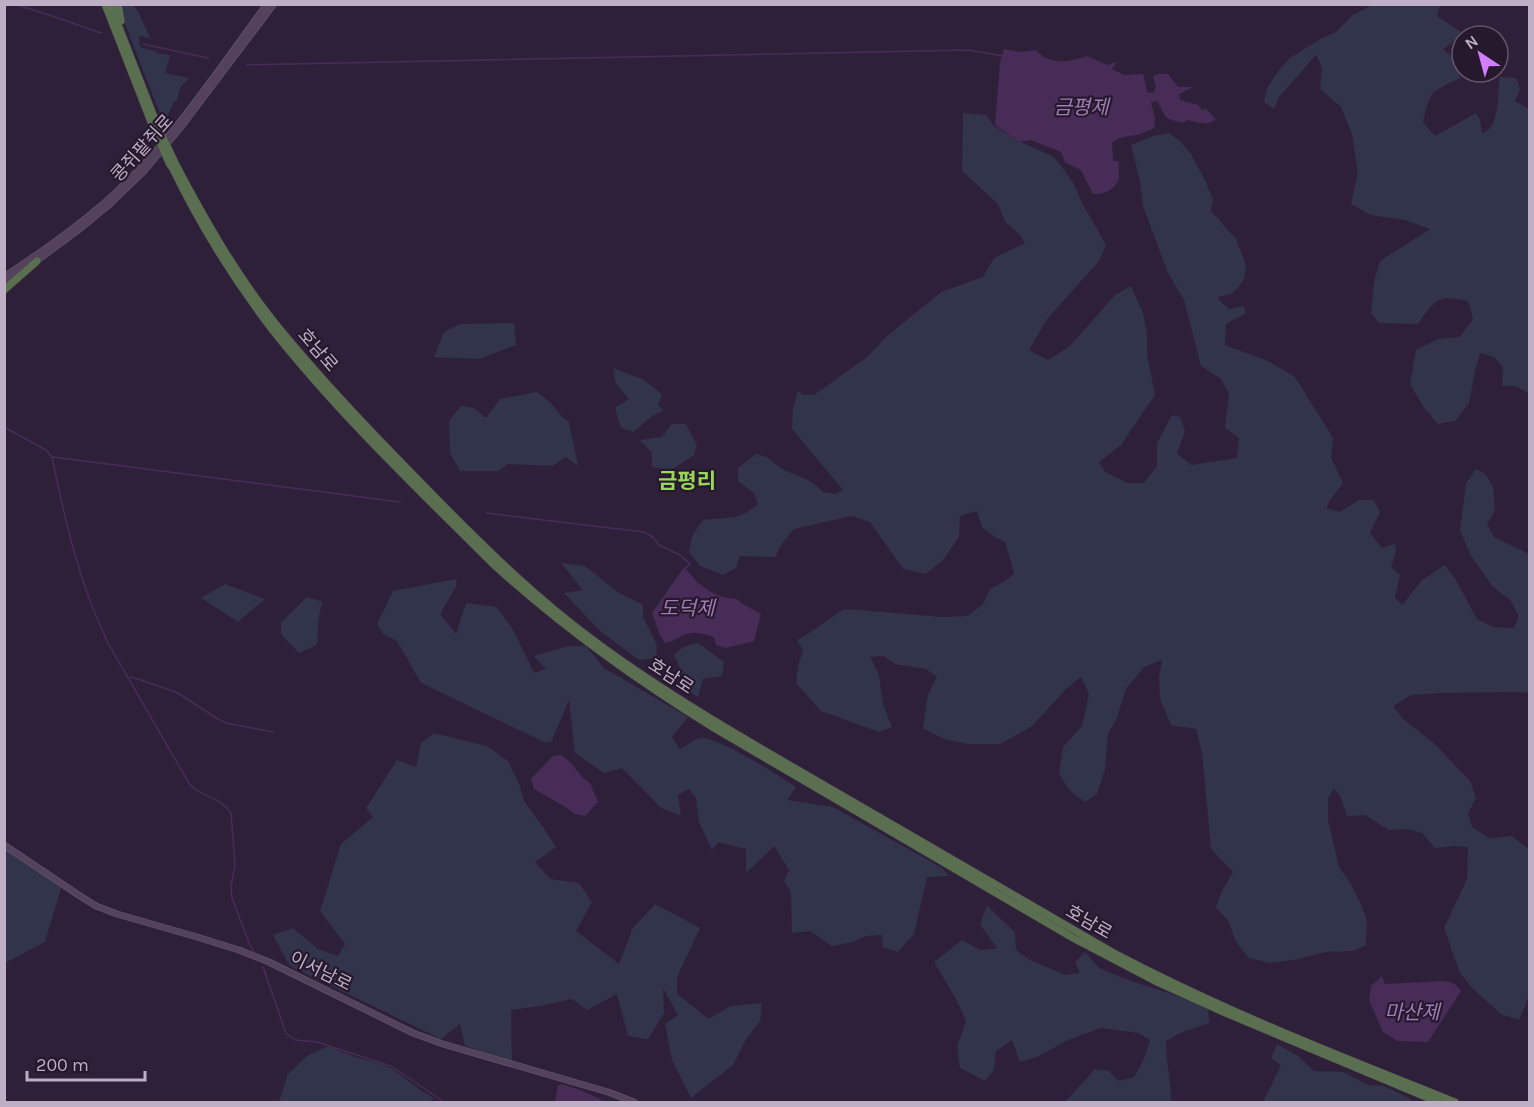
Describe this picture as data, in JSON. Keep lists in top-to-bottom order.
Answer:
{
  "streets": {
    "highway": ["호남로"],
    "main road": ["콩쥐팥쥐로", "이서남로"]
  },
  "districts": ["금평리"],
  "water": ["금평제", "도덕제", "마산제"],
  "scale_bar": "200 m",
  "north": "top left"
}
